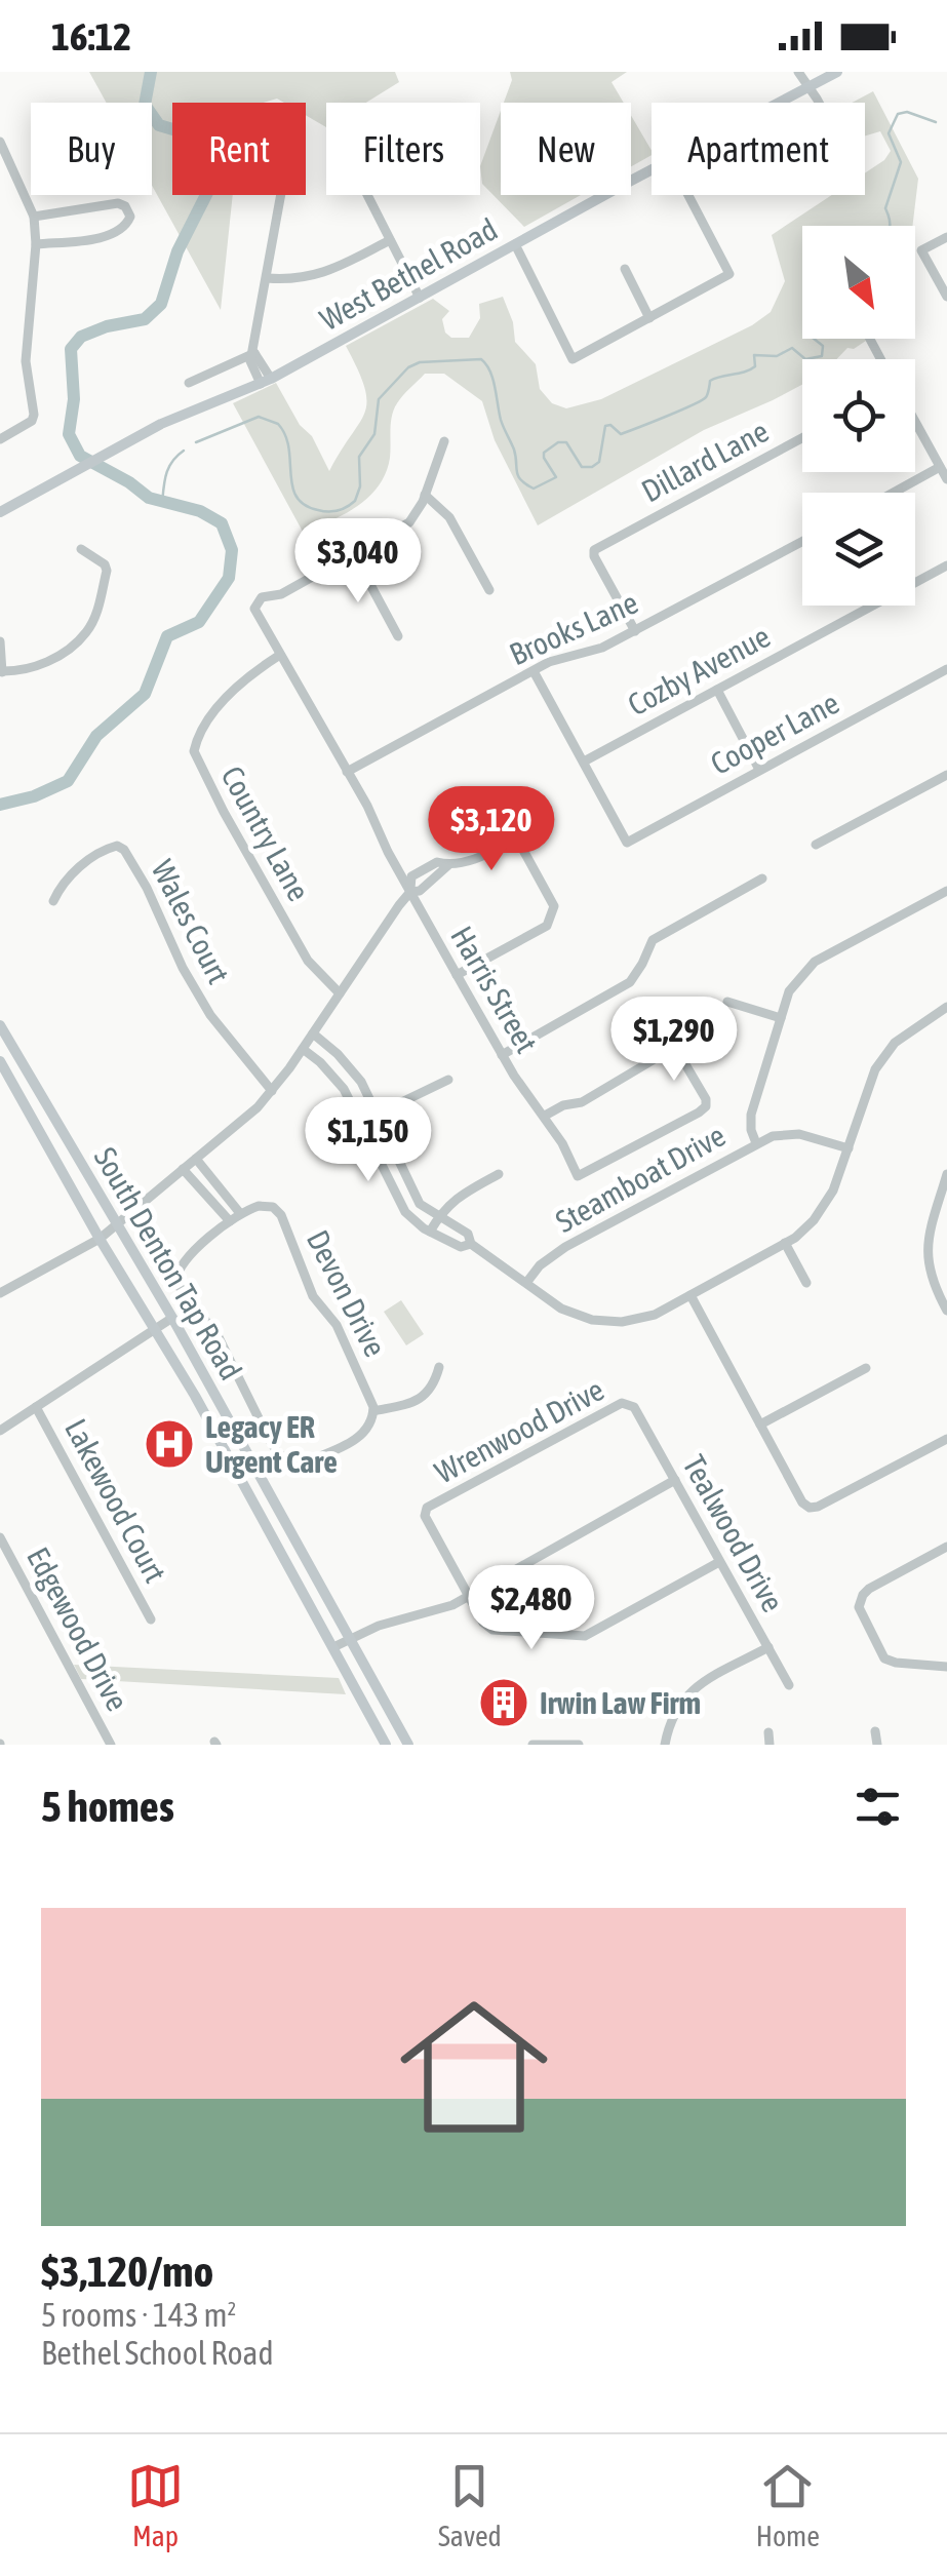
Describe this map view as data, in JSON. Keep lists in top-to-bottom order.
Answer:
{
  "streets": {
    "main road": ["West Bethel Road", "South Denton Tap Road"],
    "street": [
      "Dillard Lane",
      "Brooks Lane",
      "Cozby Avenue",
      "Cooper Lane",
      "Country Lane",
      "Wales Court",
      "Harris Street",
      "Steamboat Drive",
      "Devon Drive",
      "Wrenwood Drive",
      "Lakewood Court",
      "Tealwood Drive",
      "Edgewood Drive"
    ]
  },
  "crossings": [
    ["Dillard Lane", "Brooks Lane"],
    ["Brooks Lane", "Harris Street"],
    ["Cozby Avenue", "Cooper Lane"],
    ["Country Lane", "Harris Street"],
    ["Wrenwood Drive", "Tealwood Drive"]
  ],
  "places": {
    "hospital": ["Legacy ER Urgent Care"],
    "building": ["Irwin Law Firm"]
  },
  "north": "bottom right",
  "page": {
    "status": "16:12",
    "chip": [
      "Buy",
      "Rent",
      "Filters",
      "New",
      "Apartment"
    ],
    "price": [
      "$3,040",
      "$3,120",
      "$1,290",
      "$1,150",
      "$2,480"
    ],
    "heading": "5 homes",
    "list": [
      {
        "name": "$3,120/mo",
        "note": "5 rooms · 143 m² · Bethel School Road"
      }
    ],
    "tabs": ["Map", "Saved", "Home"]
  }
}
